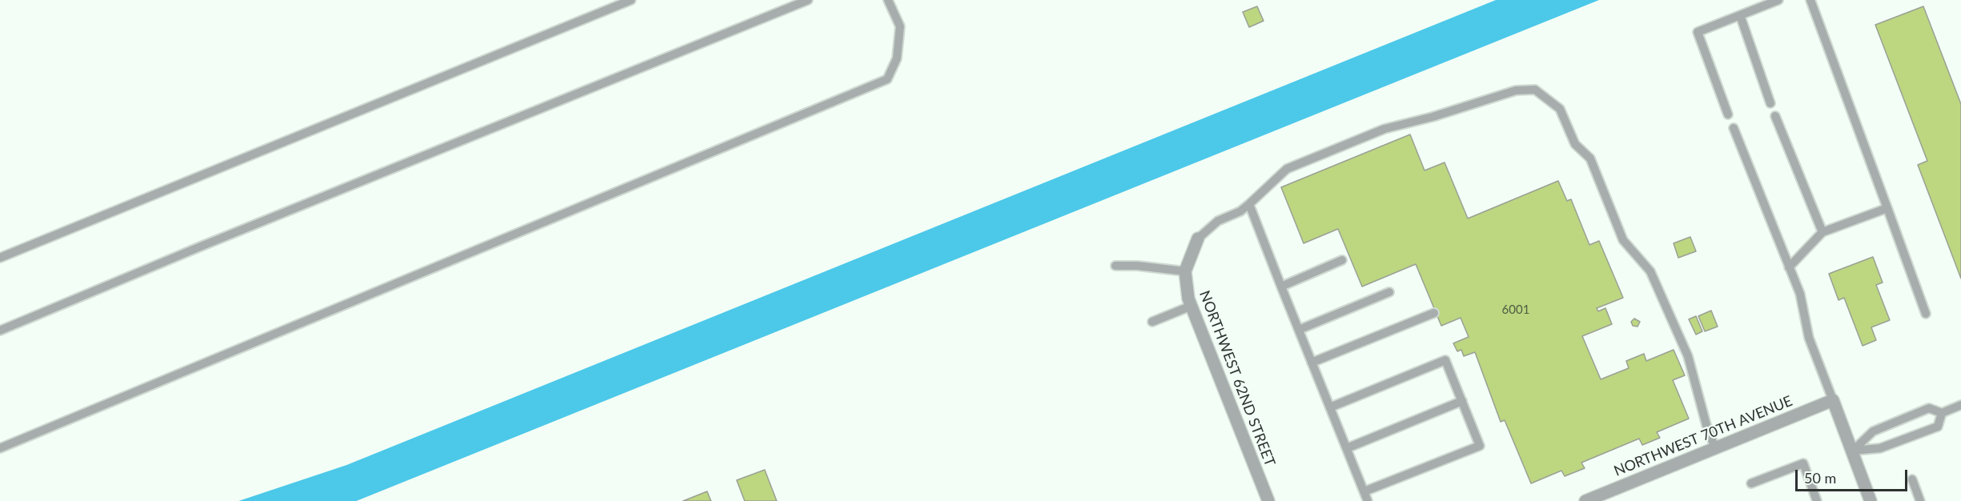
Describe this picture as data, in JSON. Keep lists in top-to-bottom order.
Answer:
{
  "streets": {
    "street": ["NORTHWEST 62ND STREET", "NORTHWEST 70TH AVENUE"]
  },
  "house_numbers": ["6001"],
  "scale_bar": "50 m"
}
